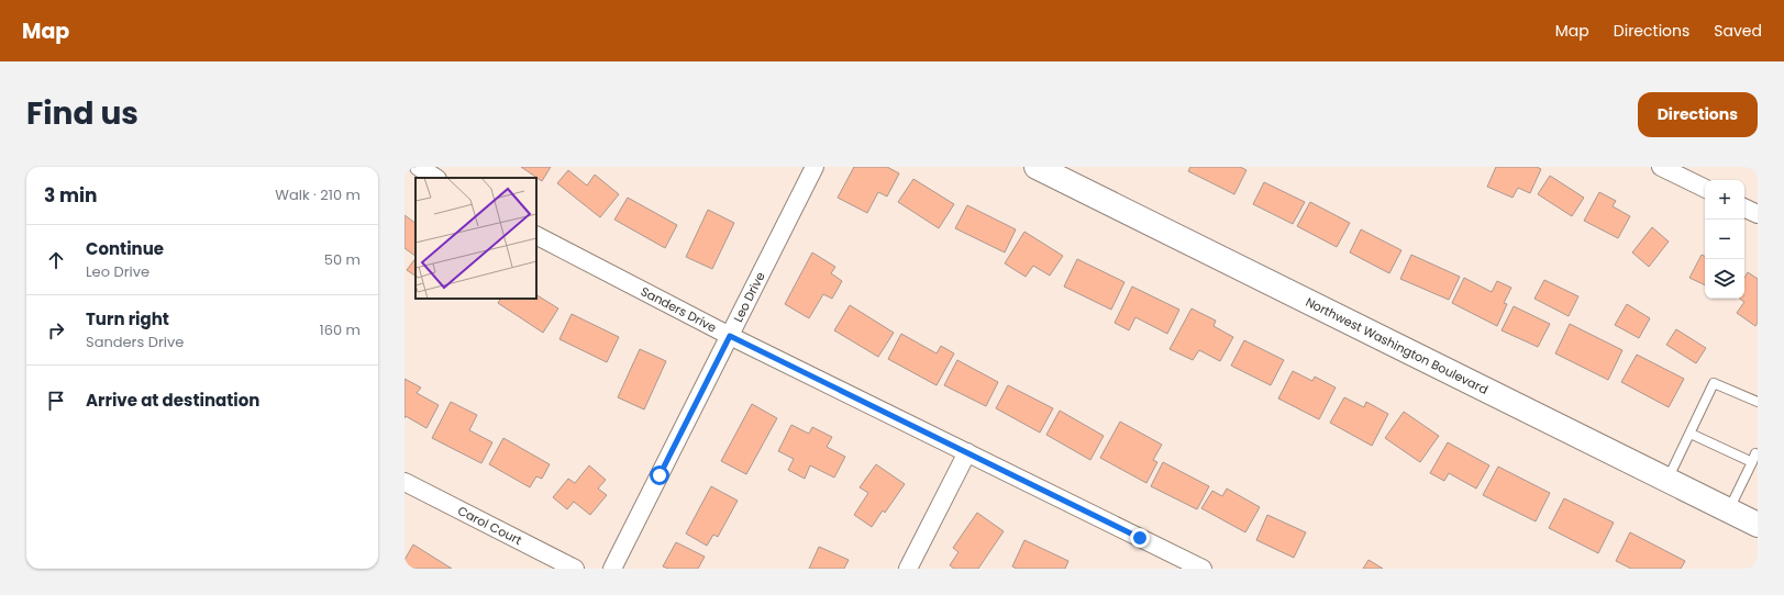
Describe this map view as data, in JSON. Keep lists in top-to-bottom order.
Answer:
{
  "streets": {
    "main road": ["Northwest Washington Boulevard"],
    "street": ["Leo Drive", "Sanders Drive", "Carol Court"]
  },
  "crossings": [
    ["Leo Drive", "Sanders Drive"]
  ],
  "page": {
    "header": "Map",
    "nav": ["Map", "Directions", "Saved"],
    "title": "Find us",
    "buttons": "Directions",
    "heading": ["3 min", "Walk · 210 m"],
    "map_buttons": ["+", "−"],
    "list": [
      ["Continue", "Leo Drive", "50 m"],
      ["Turn right", "Sanders Drive", "160 m"],
      "Arrive at destination"
    ]
  }
}
